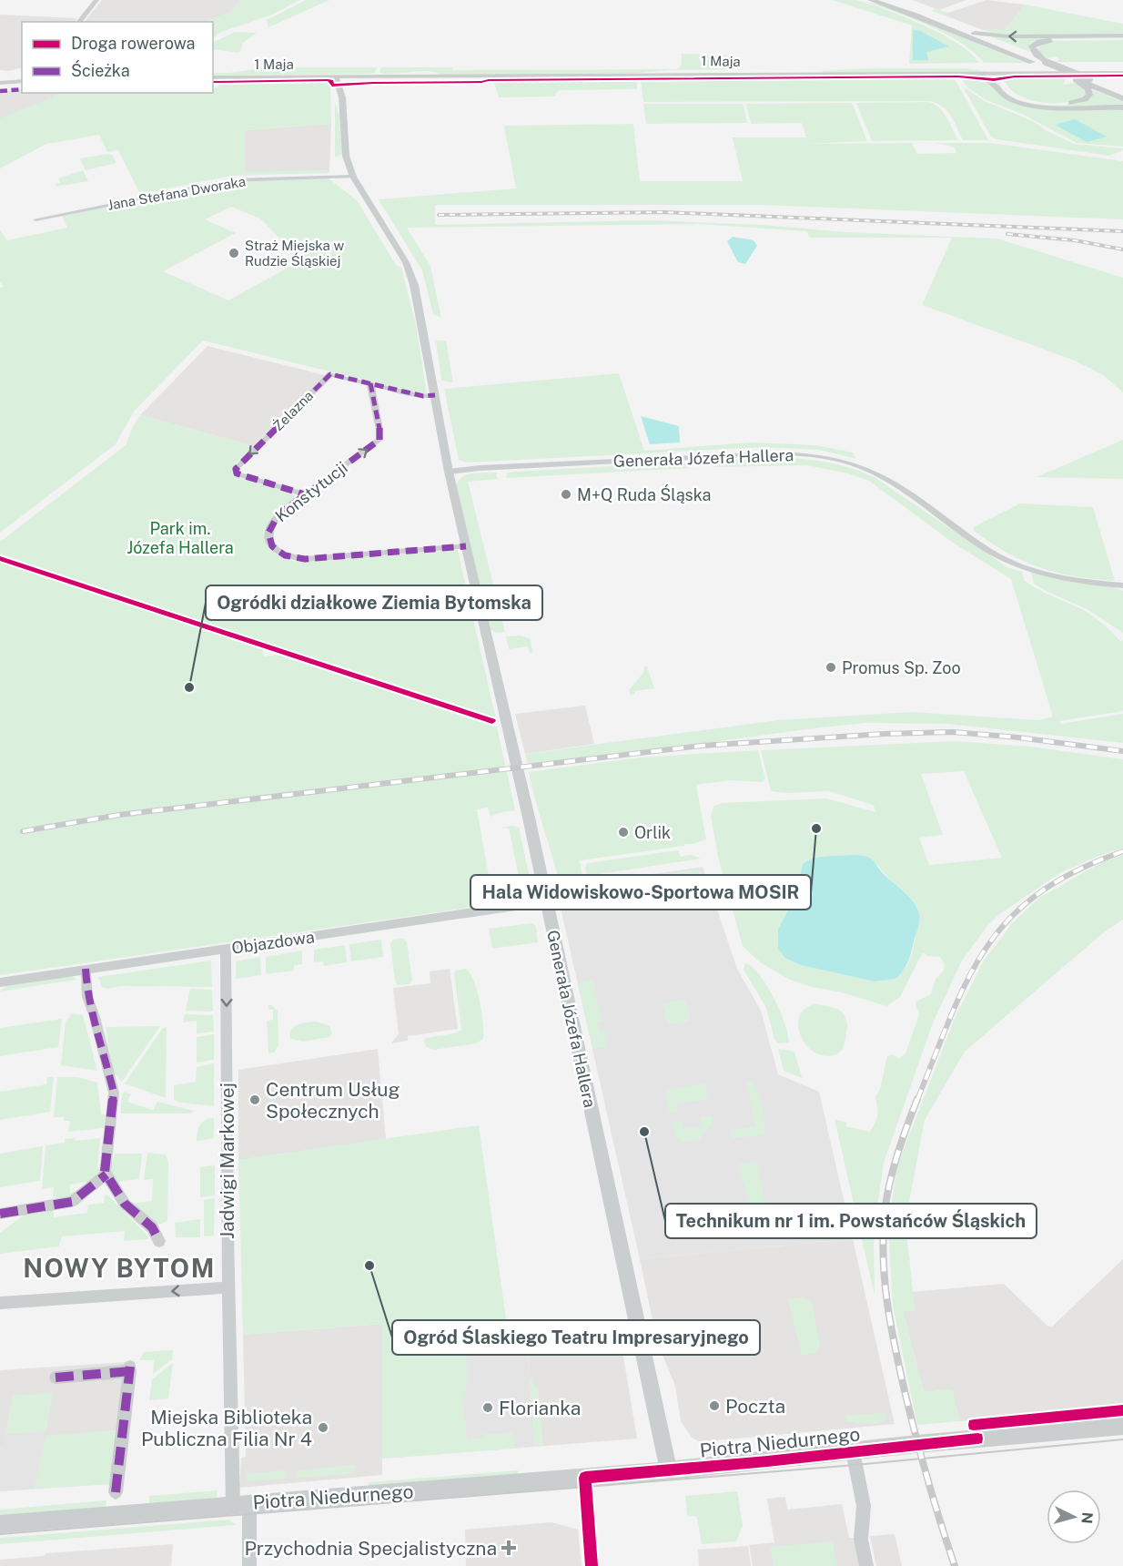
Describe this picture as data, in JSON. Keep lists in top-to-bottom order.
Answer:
{
  "streets": {
    "street": [
      "1 Maja",
      "Jana Stefana Dworaka",
      "Żelazna",
      "Generała Józefa Hallera",
      "Konstytucji",
      "Objazdowa",
      "Jadwigi Markowej",
      "Piotra Niedurnego"
    ]
  },
  "crossings": [
    ["1 Maja", "Generała Józefa Hallera"],
    ["Jana Stefana Dworaka", "Generała Józefa Hallera"],
    ["Żelazna", "Generała Józefa Hallera"],
    ["Żelazna", "Konstytucji"],
    ["Generała Józefa Hallera", "Konstytucji"],
    ["Generała Józefa Hallera", "Objazdowa"],
    ["Generała Józefa Hallera", "Piotra Niedurnego"],
    ["Objazdowa", "Jadwigi Markowej"],
    ["Jadwigi Markowej", "Piotra Niedurnego"]
  ],
  "one_way": ["Jadwigi Markowej"],
  "districts": ["NOWY BYTOM"],
  "parks": ["Park im. Józefa Hallera"],
  "places": {
    "other": [
      "Straż Miejska w Rudzie Śląskiej",
      "M+Q Ruda Śląska",
      "Promus Sp. Zoo",
      "Ogródki działkowe Ziemia Bytomska",
      "Hala Widowiskowo-Sportowa MOSIR",
      "Orlik",
      "Centrum Usług Społecznych",
      "Technikum nr 1 im. Powstańców Śląskich",
      "Ogród Ślaskiego Teatru Impresaryjnego",
      "Poczta",
      "Florianka",
      "Miejska Biblioteka Publiczna Filia Nr 4"
    ],
    "health": ["Przychodnia Specjalistyczna"]
  },
  "legend": ["Droga rowerowa", "Ścieżka"],
  "north": "right"
}
